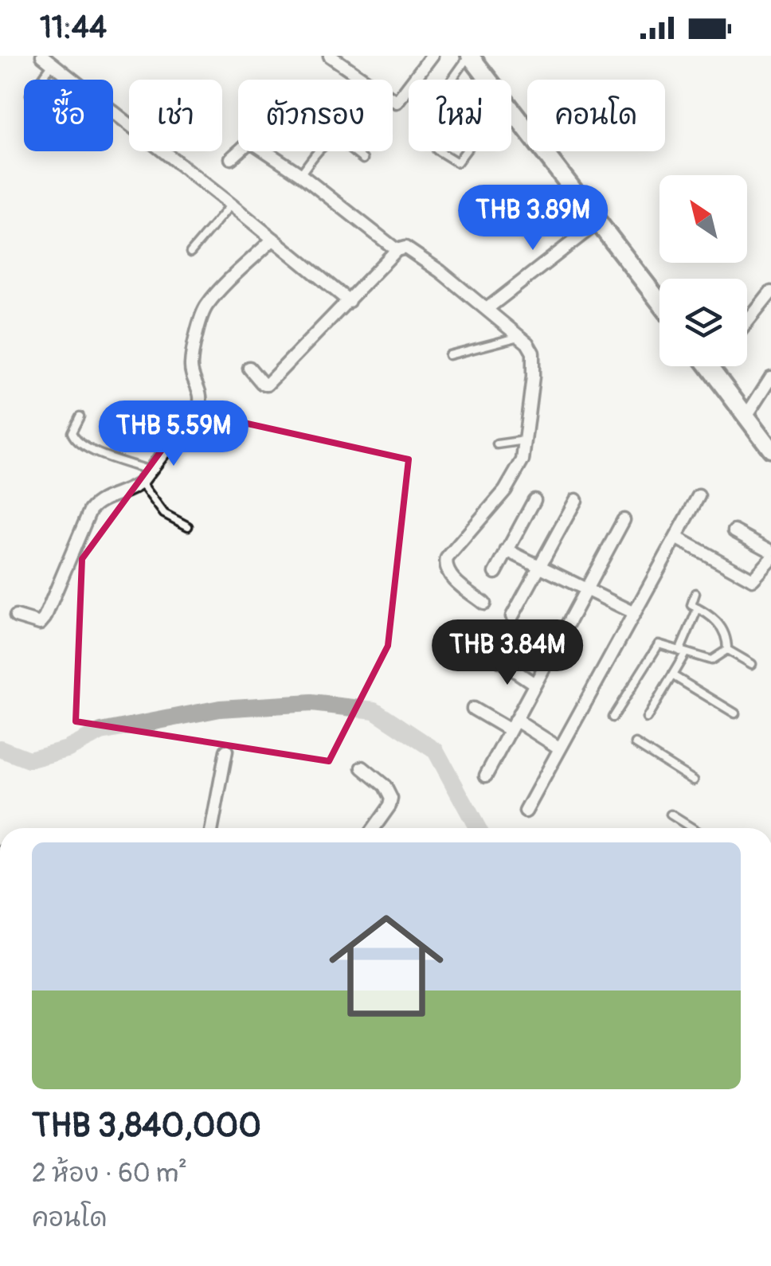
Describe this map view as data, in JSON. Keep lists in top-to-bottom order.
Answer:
{
  "north": "top left",
  "page": {
    "status": "11:44",
    "chip": [
      "ซื้อ",
      "เช่า",
      "ตัวกรอง",
      "ใหม่",
      "คอนโด"
    ],
    "price": ["THB 3.89M", "THB 5.59M", "THB 3.84M"],
    "list": [
      {
        "name": "THB 3,840,000",
        "note": "2 ห้อง · 60 m² · คอนโด"
      }
    ]
  }
}
